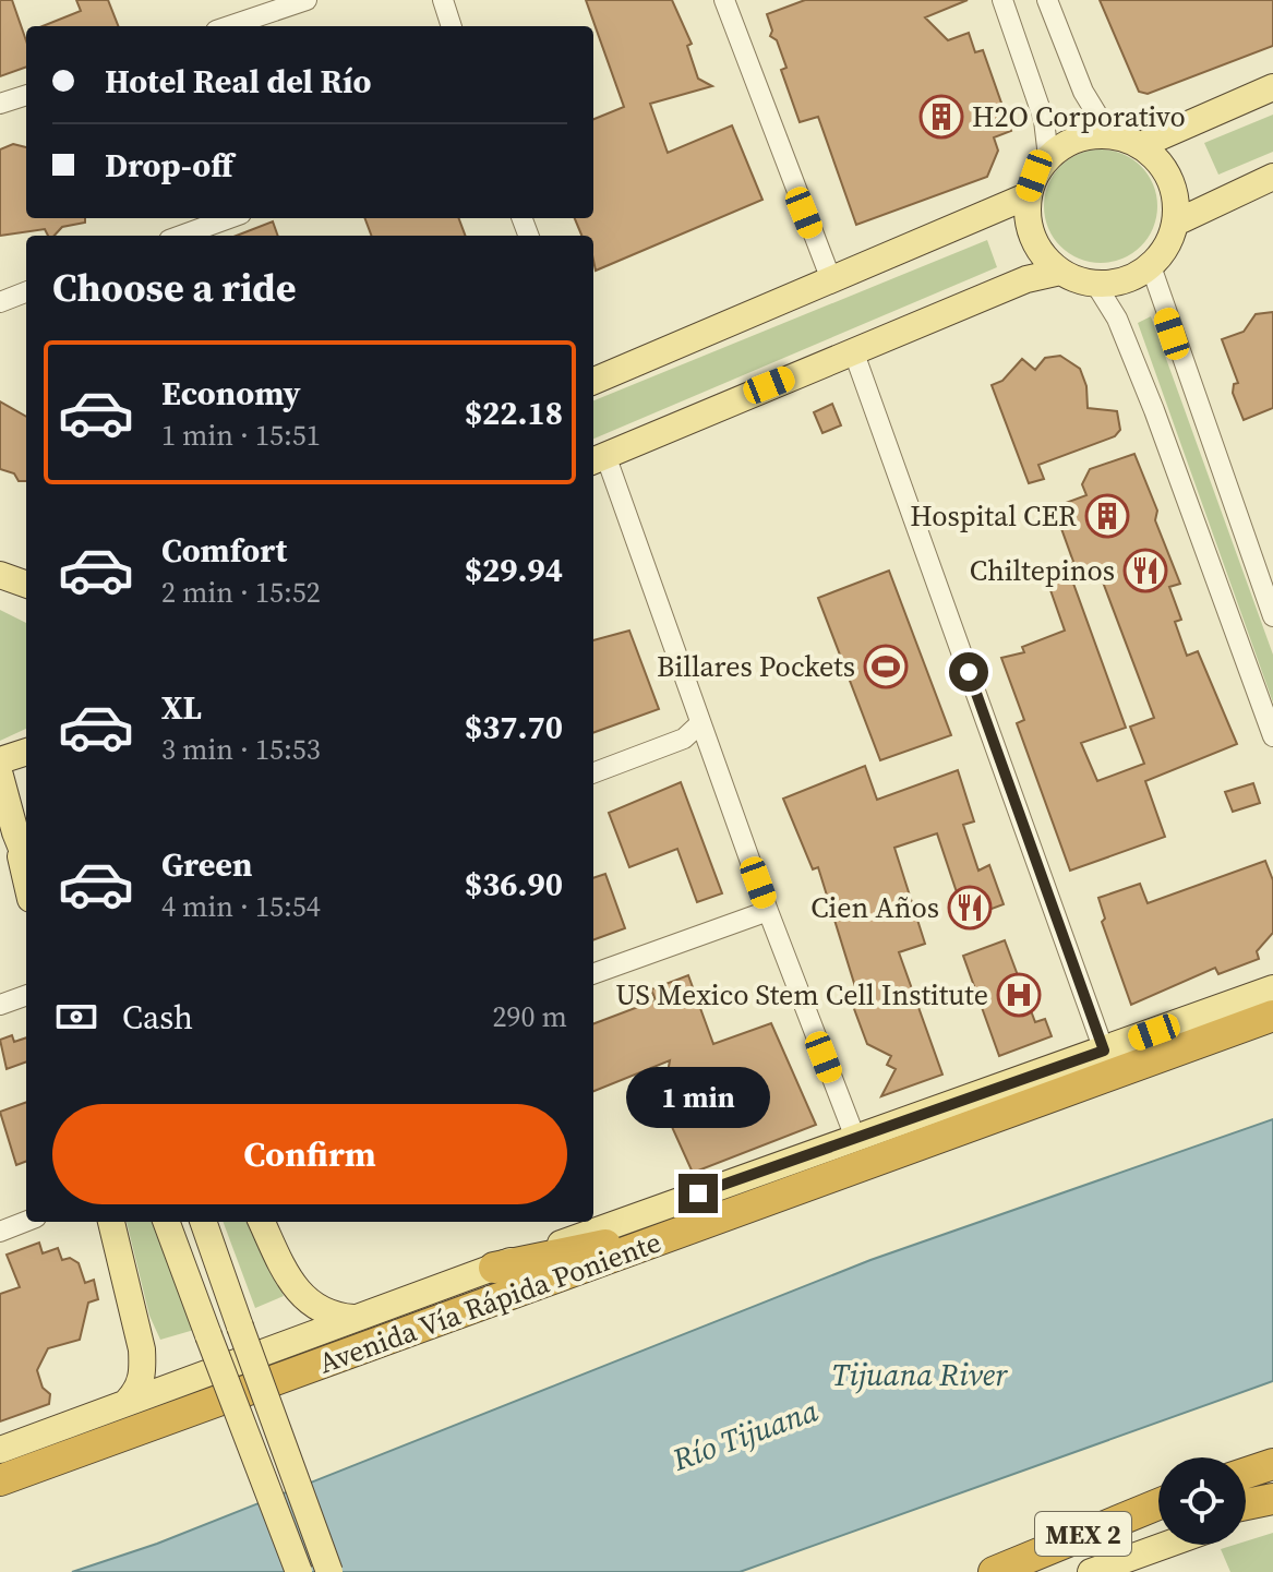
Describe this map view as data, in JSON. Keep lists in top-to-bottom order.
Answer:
{
  "streets": {
    "highway": ["Avenida Vía Rápida Poniente", "MEX 2"]
  },
  "water": ["Tijuana River", "Río Tijuana"],
  "places": {
    "building": ["H2O Corporativo", "Hospital CER"],
    "restaurant": ["Chiltepinos", "Cien Años"],
    "sports": ["Billares Pockets"],
    "hospital": ["US Mexico Stem Cell Institute"]
  },
  "page": {
    "banner": ["Hotel Real del Río", "Drop-off"],
    "heading": "Choose a ride",
    "list": [
      {
        "name": "Economy",
        "note": "1 min · 15:51",
        "value": "$22.18"
      },
      {
        "name": "Comfort",
        "note": "2 min · 15:52",
        "value": "$29.94"
      },
      {
        "name": "XL",
        "note": "3 min · 15:53",
        "value": "$37.70"
      },
      {
        "name": "Green",
        "note": "4 min · 15:54",
        "value": "$36.90"
      }
    ],
    "pay": ["Cash", "290 m"],
    "bubble": "1 min",
    "buttons": "Confirm"
  }
}
